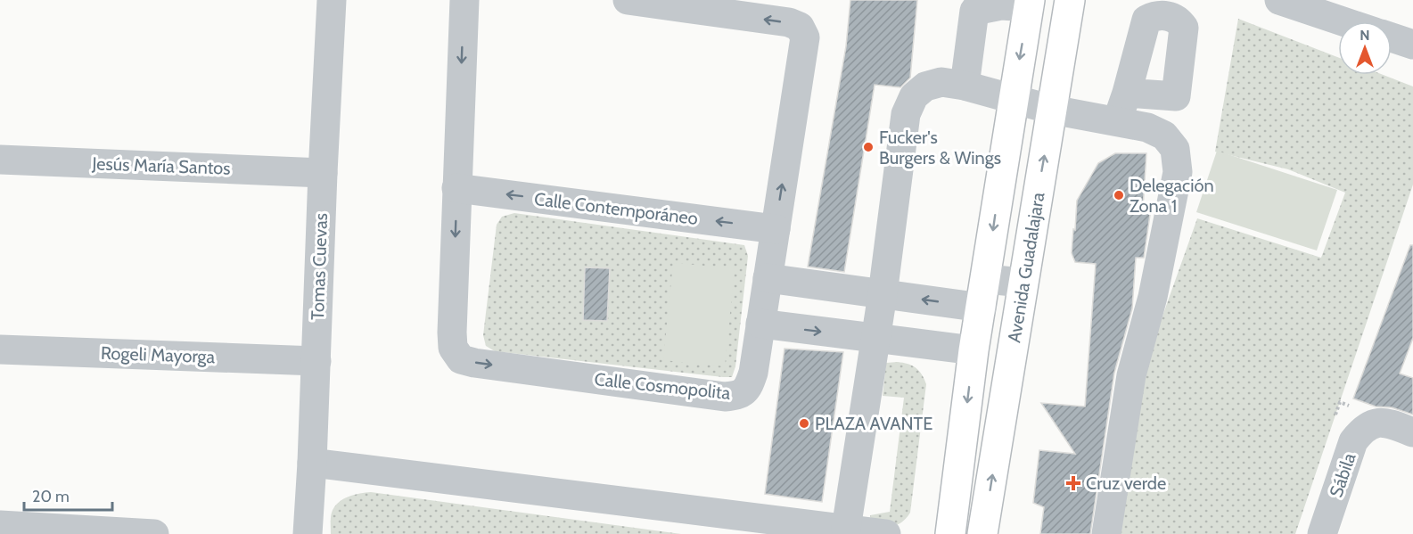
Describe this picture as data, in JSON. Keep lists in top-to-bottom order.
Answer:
{
  "streets": {
    "main road": ["Avenida Guadalajara"],
    "street": [
      "Jesús María Santos",
      "Calle Contemporáneo",
      "Tomas Cuevas",
      "Rogeli Mayorga",
      "Calle Cosmopolita",
      "Sábila"
    ]
  },
  "crossings": [
    ["Jesús María Santos", "Tomas Cuevas"],
    ["Calle Contemporáneo", "Calle Cosmopolita"],
    ["Tomas Cuevas", "Rogeli Mayorga"]
  ],
  "one_way": ["Calle Contemporáneo"],
  "places": {
    "other": ["Fucker's Burgers & Wings", "Delegación Zona 1", "PLAZA AVANTE"],
    "health": ["Cruz verde"]
  },
  "scale_bar": "20 m",
  "north": "top"
}
